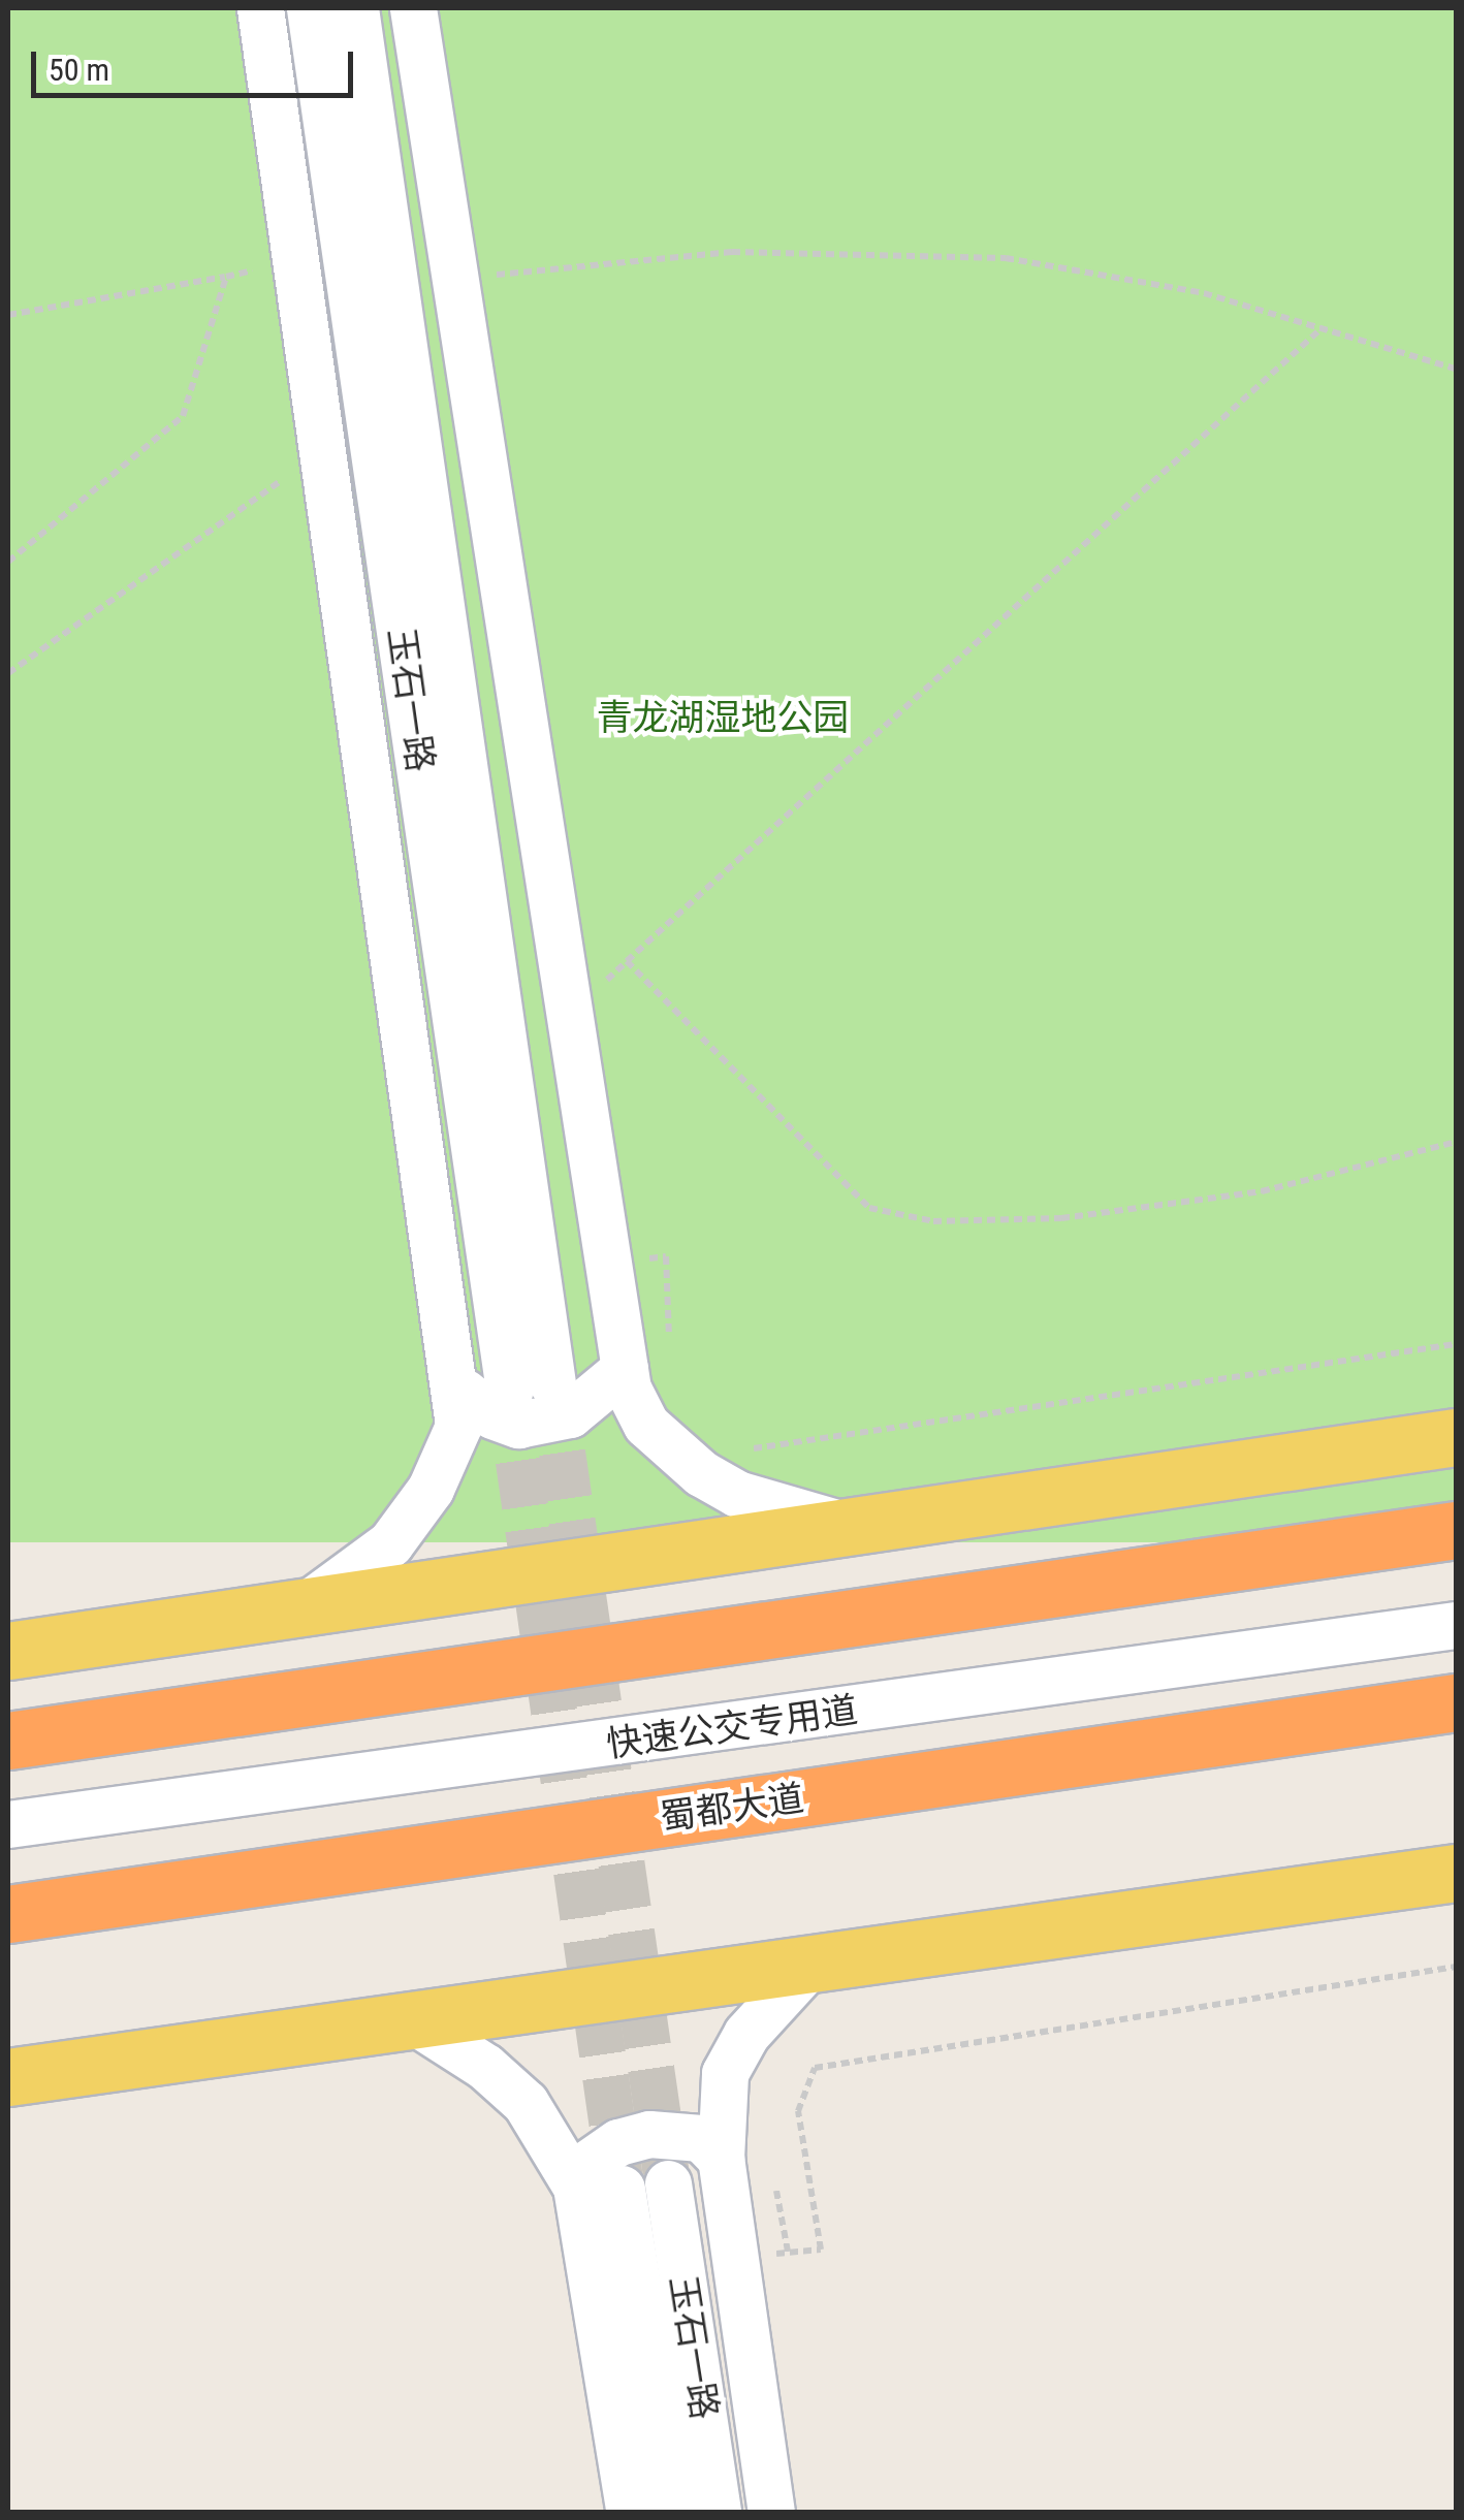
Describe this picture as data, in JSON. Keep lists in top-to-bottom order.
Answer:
{
  "streets": {
    "highway": ["蜀都大道"],
    "street": ["玉石一路", "快速公交专用道"]
  },
  "parks": ["青龙湖湿地公园"],
  "scale_bar": "50 m"
}
